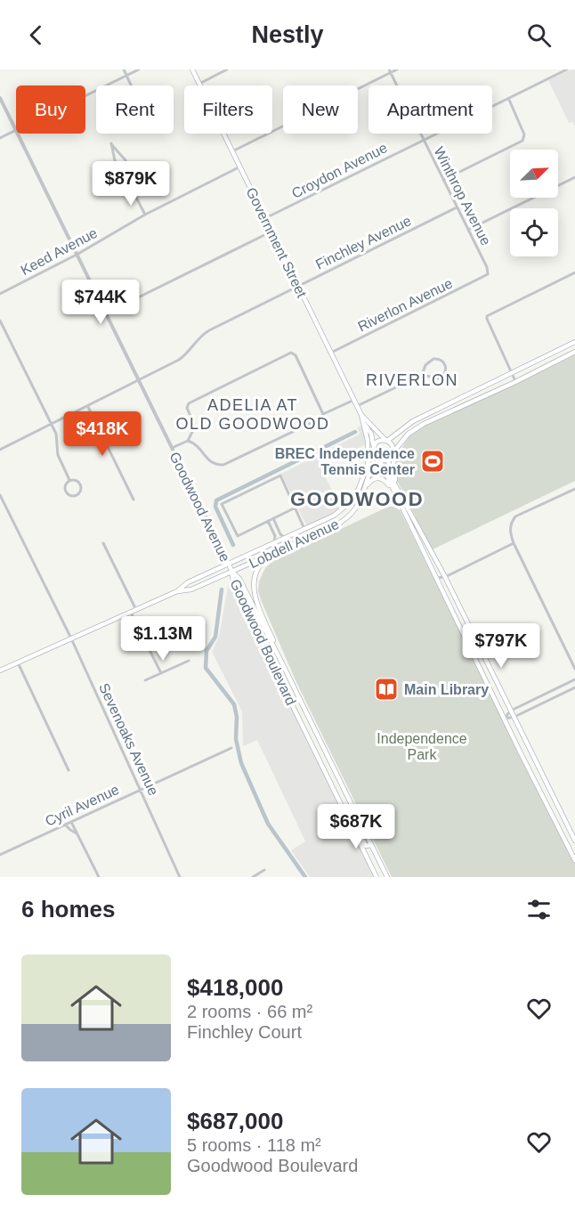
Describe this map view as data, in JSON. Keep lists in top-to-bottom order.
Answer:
{
  "streets": {
    "main road": [
      "Government Street",
      "Goodwood Avenue",
      "Lobdell Avenue",
      "Goodwood Boulevard"
    ],
    "street": [
      "Croydon Avenue",
      "Winthrop Avenue",
      "Finchley Avenue",
      "Keed Avenue",
      "Riverlon Avenue",
      "Sevenoaks Avenue",
      "Cyril Avenue"
    ]
  },
  "crossings": [
    ["Croydon Avenue", "Winthrop Avenue"],
    ["Croydon Avenue", "Government Street"],
    ["Winthrop Avenue", "Finchley Avenue"],
    ["Winthrop Avenue", "Riverlon Avenue"],
    ["Government Street", "Finchley Avenue"],
    ["Government Street", "Keed Avenue"],
    ["Government Street", "Riverlon Avenue"],
    ["Government Street", "Lobdell Avenue"],
    ["Finchley Avenue", "Goodwood Avenue"],
    ["Keed Avenue", "Goodwood Avenue"],
    ["Goodwood Avenue", "Lobdell Avenue"],
    ["Goodwood Avenue", "Goodwood Boulevard"],
    ["Lobdell Avenue", "Goodwood Boulevard"],
    ["Lobdell Avenue", "Sevenoaks Avenue"],
    ["Sevenoaks Avenue", "Cyril Avenue"]
  ],
  "districts": ["RIVERLON", "ADELIA AT OLD GOODWOOD", "GOODWOOD"],
  "parks": ["Independence Park"],
  "places": {
    "sports": ["BREC Independence Tennis Center"],
    "library": ["Main Library"]
  },
  "north": "top right",
  "page": {
    "header": "Nestly",
    "chip": [
      "Buy",
      "Rent",
      "Filters",
      "New",
      "Apartment"
    ],
    "price": [
      "$879K",
      "$744K",
      "$418K",
      "$1.13M",
      "$797K",
      "$687K"
    ],
    "heading": "6 homes",
    "list": [
      {
        "name": "$418,000",
        "note": "2 rooms · 66 m² · Finchley Court"
      },
      {
        "name": "$687,000",
        "note": "5 rooms · 118 m² · Goodwood Boulevard"
      }
    ]
  }
}
